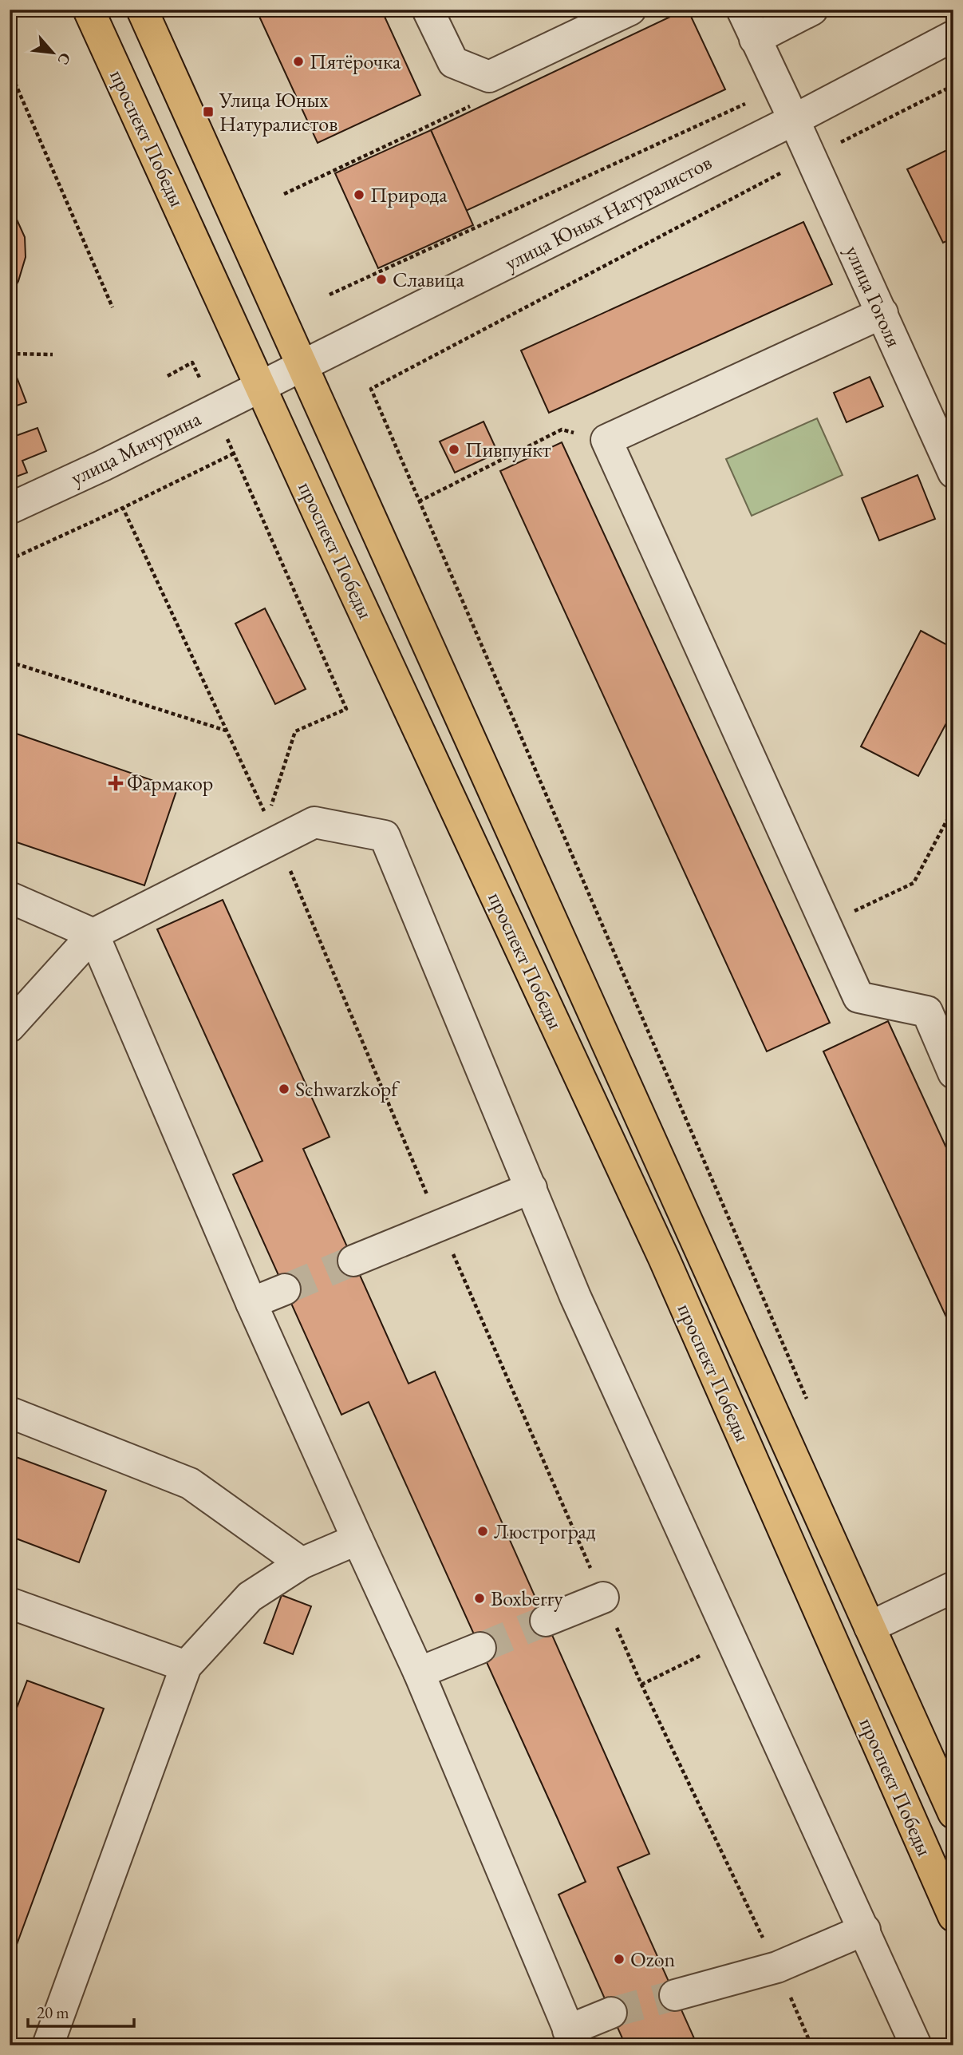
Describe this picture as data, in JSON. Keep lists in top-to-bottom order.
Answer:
{
  "streets": {
    "main road": ["проспект Победы"],
    "street": ["улица Юных Натуралистов", "улица Гоголя", "улица Мичурина"]
  },
  "crossings": [
    ["проспект Победы", "улица Юных Натуралистов"],
    ["проспект Победы", "улица Мичурина"],
    ["улица Юных Натуралистов", "улица Гоголя"],
    ["улица Юных Натуралистов", "улица Мичурина"]
  ],
  "places": {
    "other": [
      "Пятёрочка",
      "Природа",
      "Славица",
      "Пивпункт",
      "Schwarzkopf",
      "Люстроград",
      "Boxberry",
      "Ozon"
    ],
    "transit": ["Улица Юных Натуралистов"],
    "health": ["Фармакор"]
  },
  "scale_bar": "20 m",
  "north": "bottom right"
}
